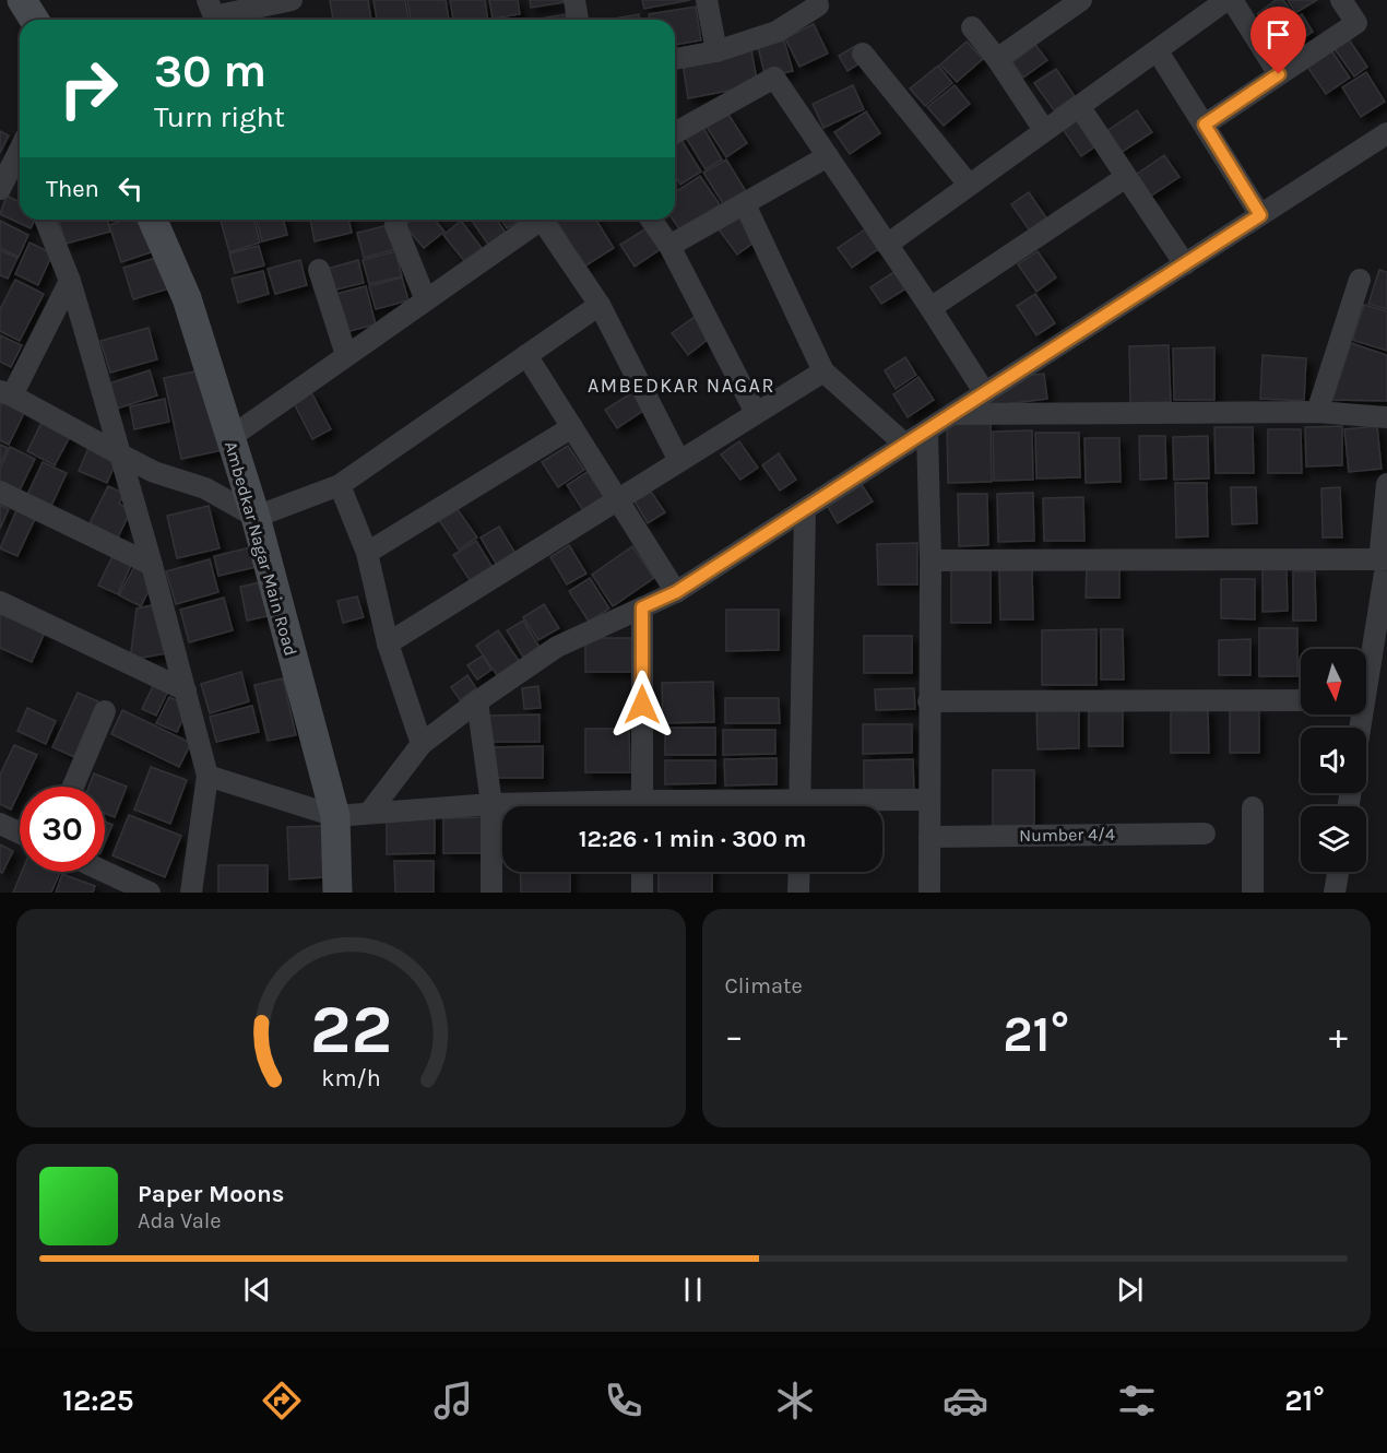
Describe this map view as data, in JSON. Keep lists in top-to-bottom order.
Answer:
{
  "streets": {
    "street": ["Ambedkar Nagar Main Road", "Number 4/4"]
  },
  "districts": ["AMBEDKAR NAGAR"],
  "north": "bottom",
  "page": {
    "turn": ["30 m", "Turn right"],
    "then": "Then",
    "limit": "30",
    "trip": "12:26 · 1 min · 300 m",
    "tile": "Climate",
    "heat": ["−", "21°", "+"],
    "song": ["Paper Moons", "Ada Vale"],
    "tabs": ["12:25", "21°"],
    "gauge": ["22", "km/h"]
  }
}
